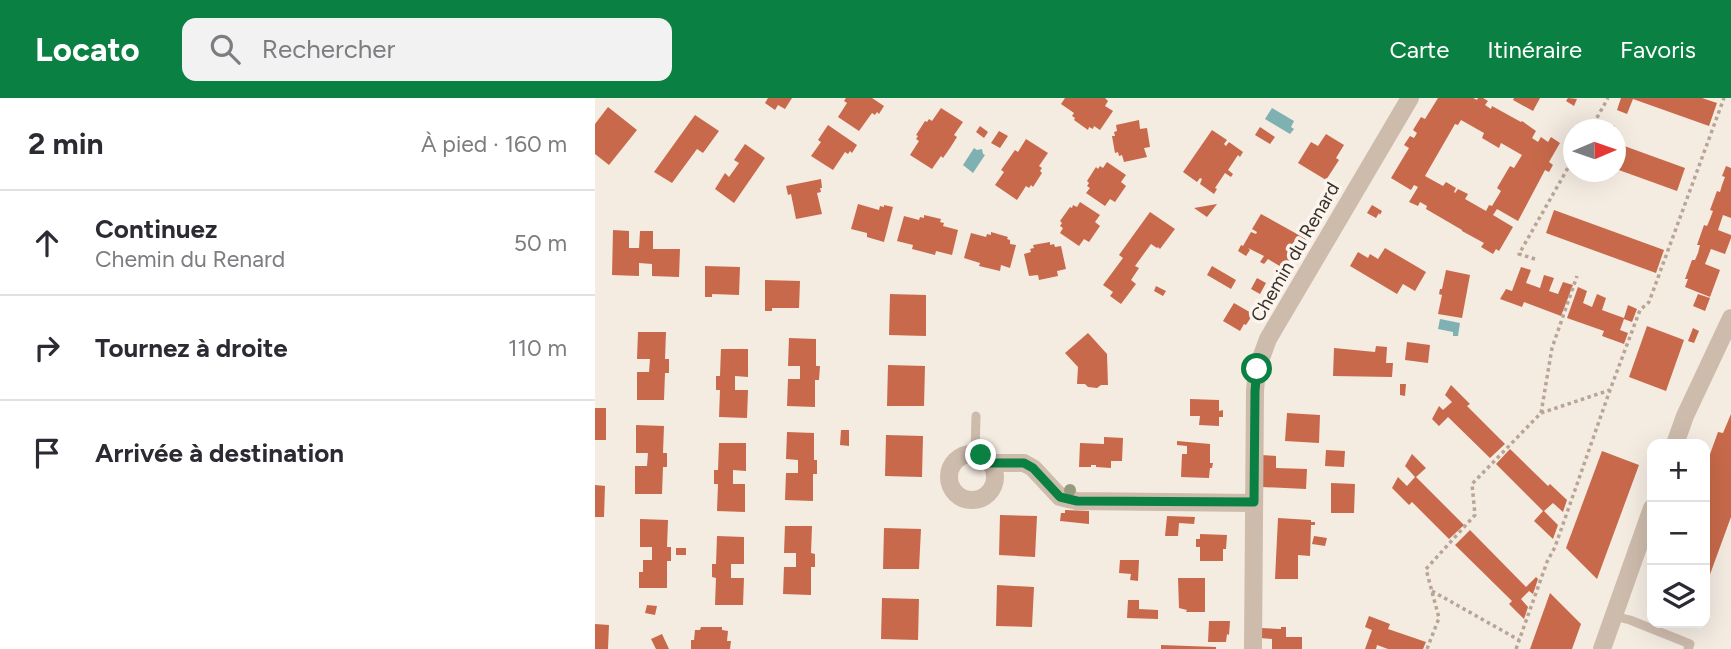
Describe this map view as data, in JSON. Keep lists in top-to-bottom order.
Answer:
{
  "streets": {
    "street": ["Chemin du Renard"]
  },
  "north": "right",
  "page": {
    "header": "Locato",
    "search": "Rechercher",
    "nav": ["Carte", "Itinéraire", "Favoris"],
    "heading": ["2 min", "À pied · 160 m"],
    "list": [
      ["Continuez", "Chemin du Renard", "50 m"],
      ["Tournez à droite", "110 m"],
      "Arrivée à destination"
    ],
    "map_buttons": ["+", "−"]
  }
}
